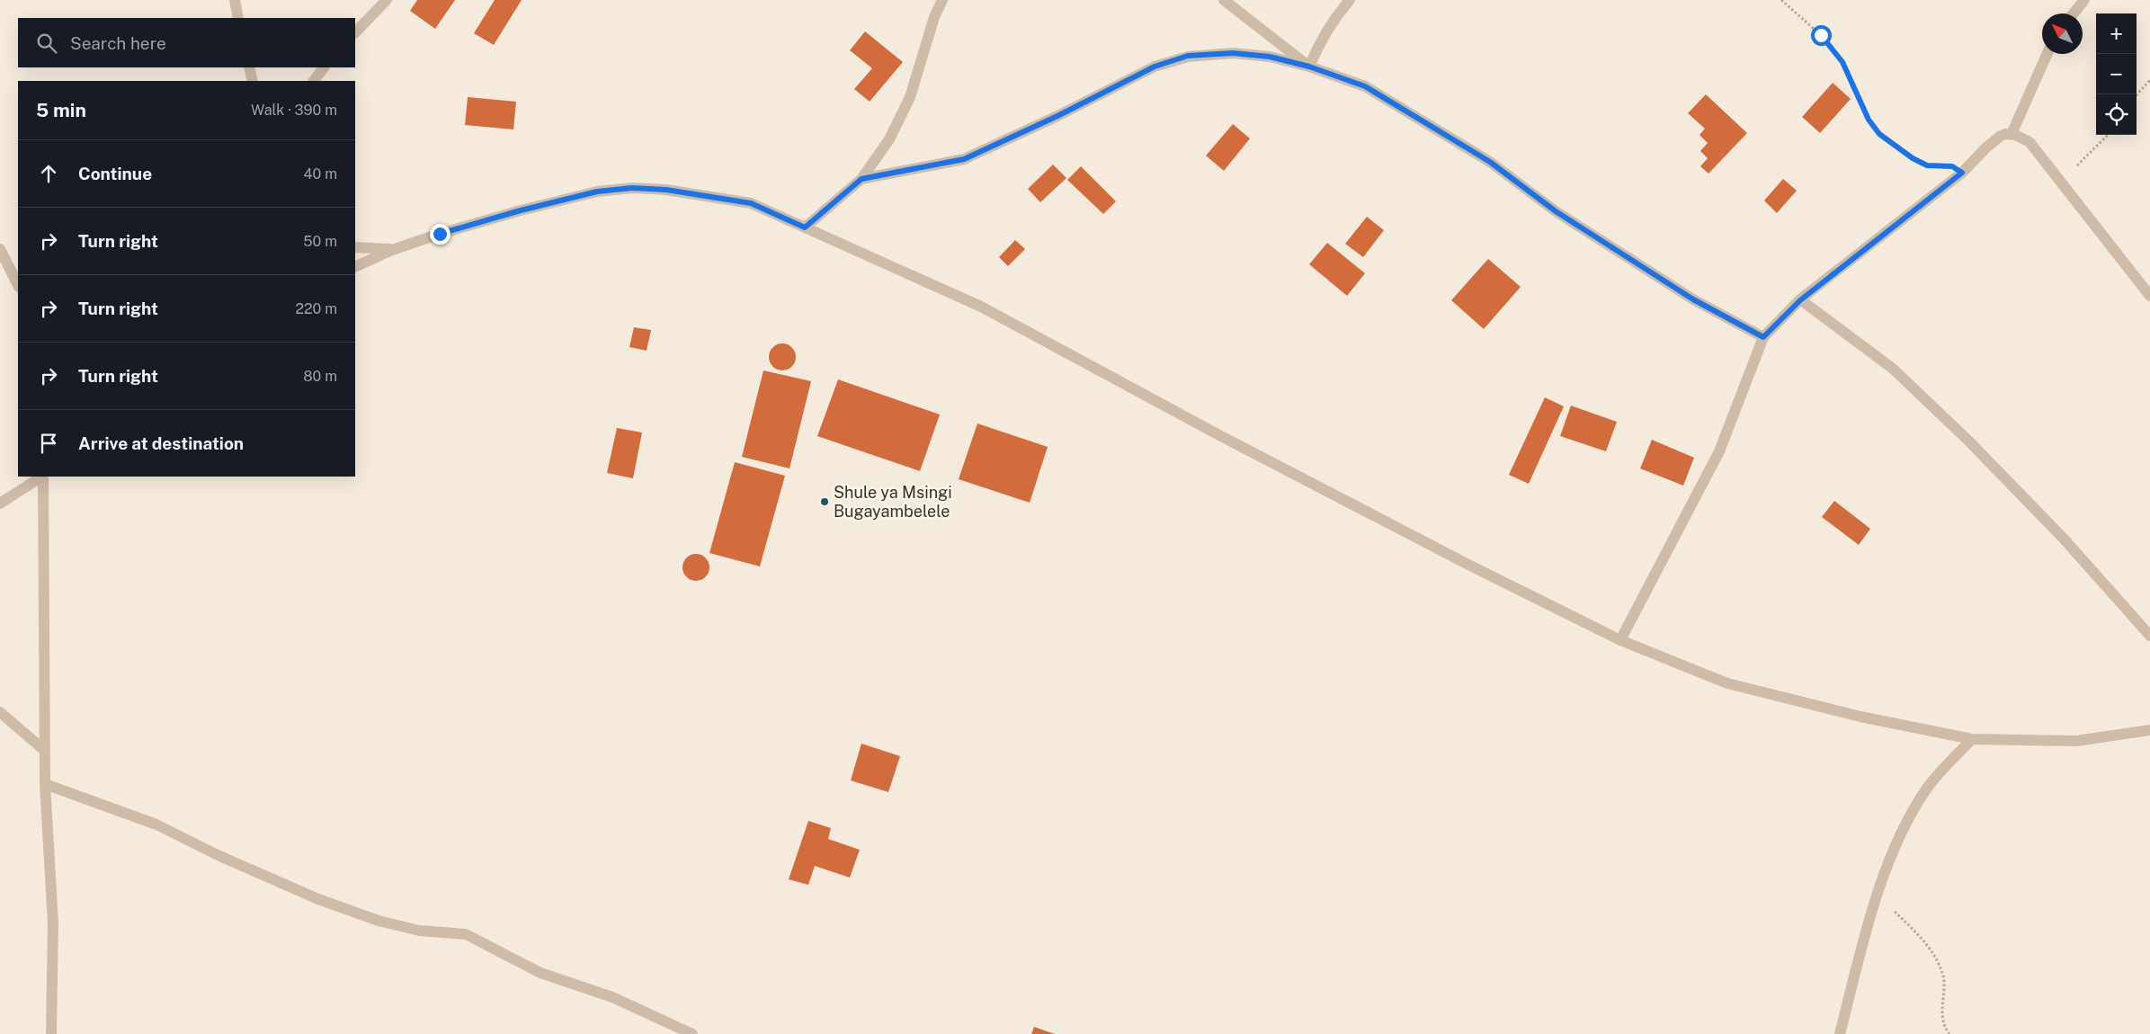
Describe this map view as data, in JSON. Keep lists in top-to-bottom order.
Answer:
{
  "places": ["Shule ya Msingi Bugayambelele"],
  "north": "top left",
  "page": {
    "map_buttons": ["+", "−"],
    "search": "Search here",
    "heading": ["5 min", "Walk · 390 m"],
    "list": [
      ["Continue", "40 m"],
      ["Turn right", "50 m"],
      ["Turn right", "220 m"],
      ["Turn right", "80 m"],
      "Arrive at destination"
    ]
  }
}
